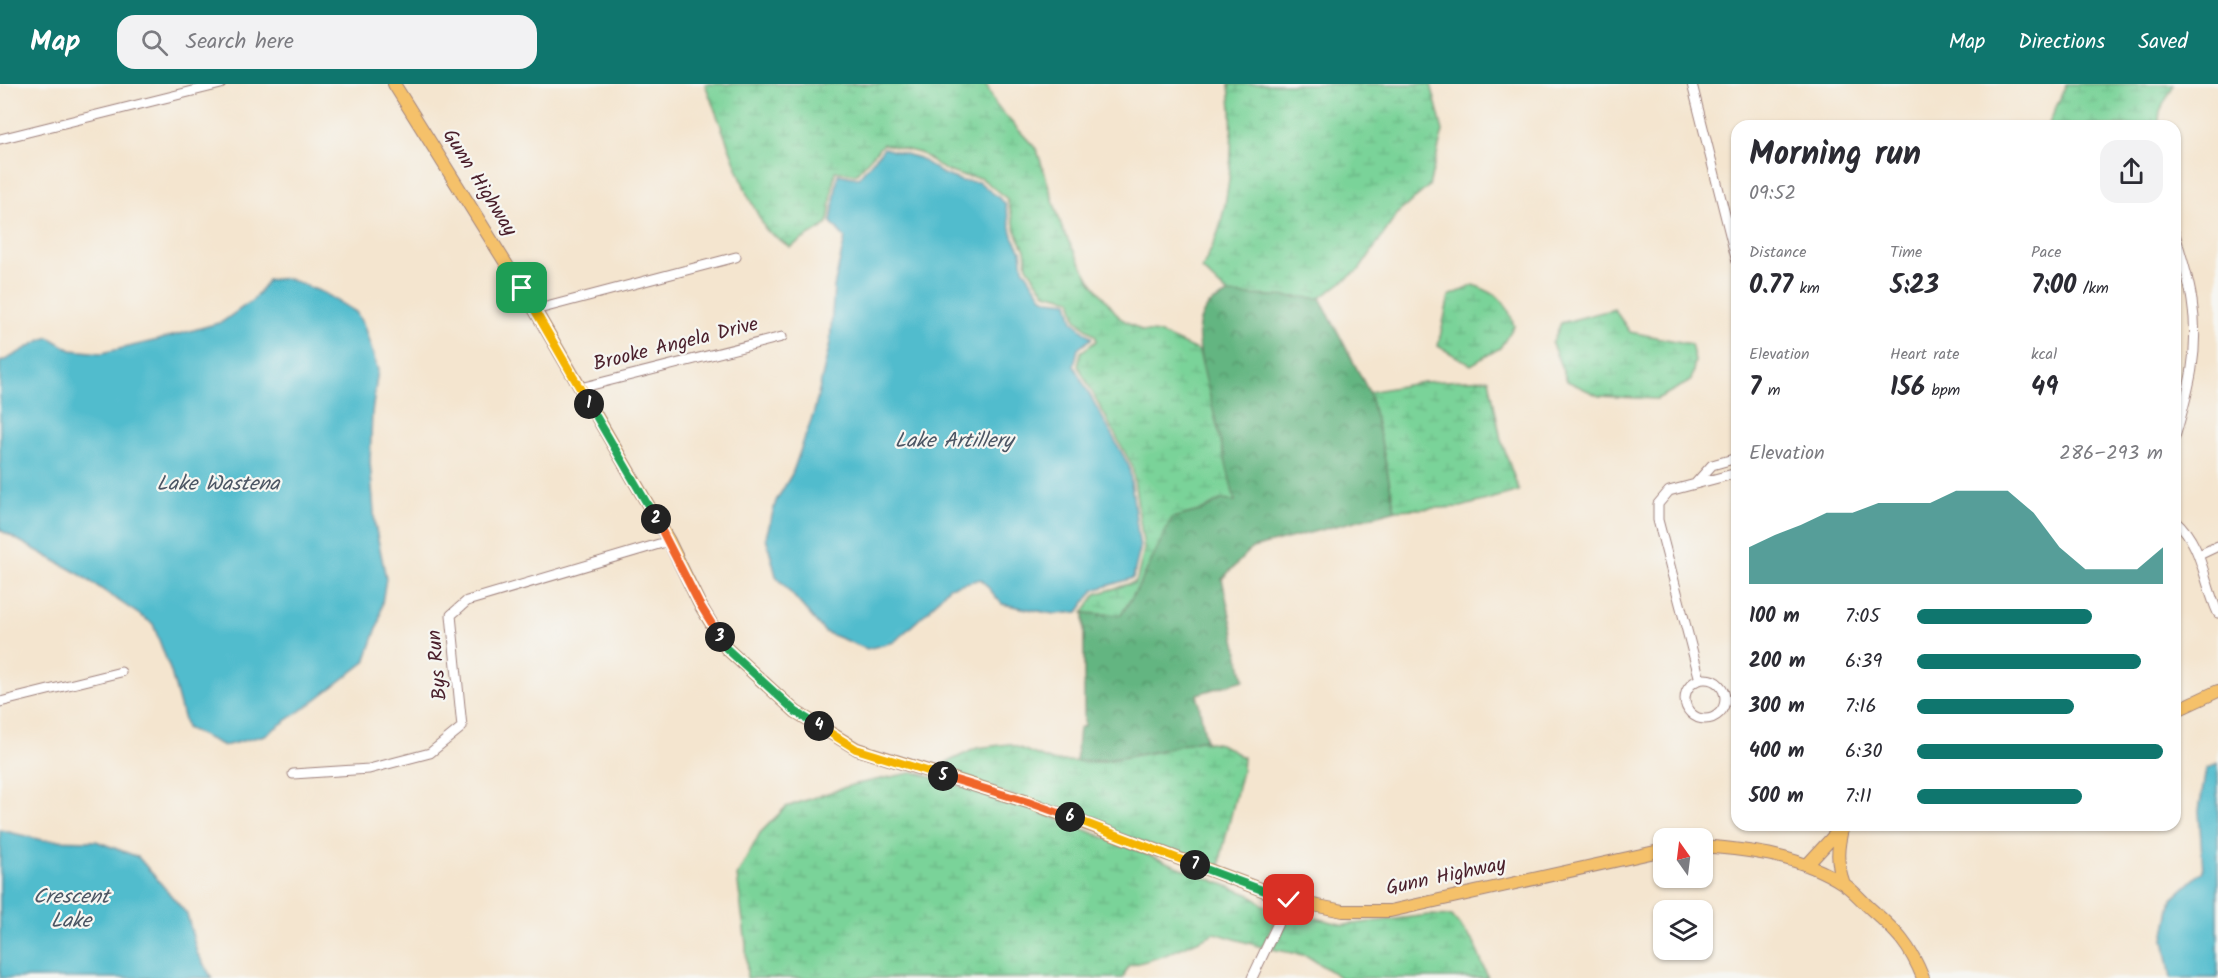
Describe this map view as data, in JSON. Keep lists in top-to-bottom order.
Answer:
{
  "streets": {
    "main road": ["Gunn Highway"],
    "street": ["Brooke Angela Drive", "Bys Run"]
  },
  "crossings": [
    ["Gunn Highway", "Brooke Angela Drive"],
    ["Gunn Highway", "Bys Run"]
  ],
  "water": ["Lake Artillery", "Lake Wastena", "Crescent Lake"],
  "north": "top",
  "page": {
    "header": "Map",
    "search": "Search here",
    "nav": ["Map", "Directions", "Saved"],
    "heading": ["Morning run", "09:52"],
    "stats": [
      ["Distance", "0.77 km"],
      ["Time", "5:23"],
      ["Pace", "7:00 /km"],
      ["Elevation", "7 m"],
      ["Heart rate", "156 bpm"],
      ["kcal", "49"]
    ],
    "pins": [
      "1",
      "2",
      "3",
      "4",
      "5",
      "6",
      "7"
    ],
    "chart": ["Elevation", "286–293 m"],
    "list": [
      {
        "name": "100 m",
        "note": "7:05"
      },
      {
        "name": "200 m",
        "note": "6:39"
      },
      {
        "name": "300 m",
        "note": "7:16"
      },
      {
        "name": "400 m",
        "note": "6:30"
      },
      {
        "name": "500 m",
        "note": "7:11"
      }
    ]
  }
}
